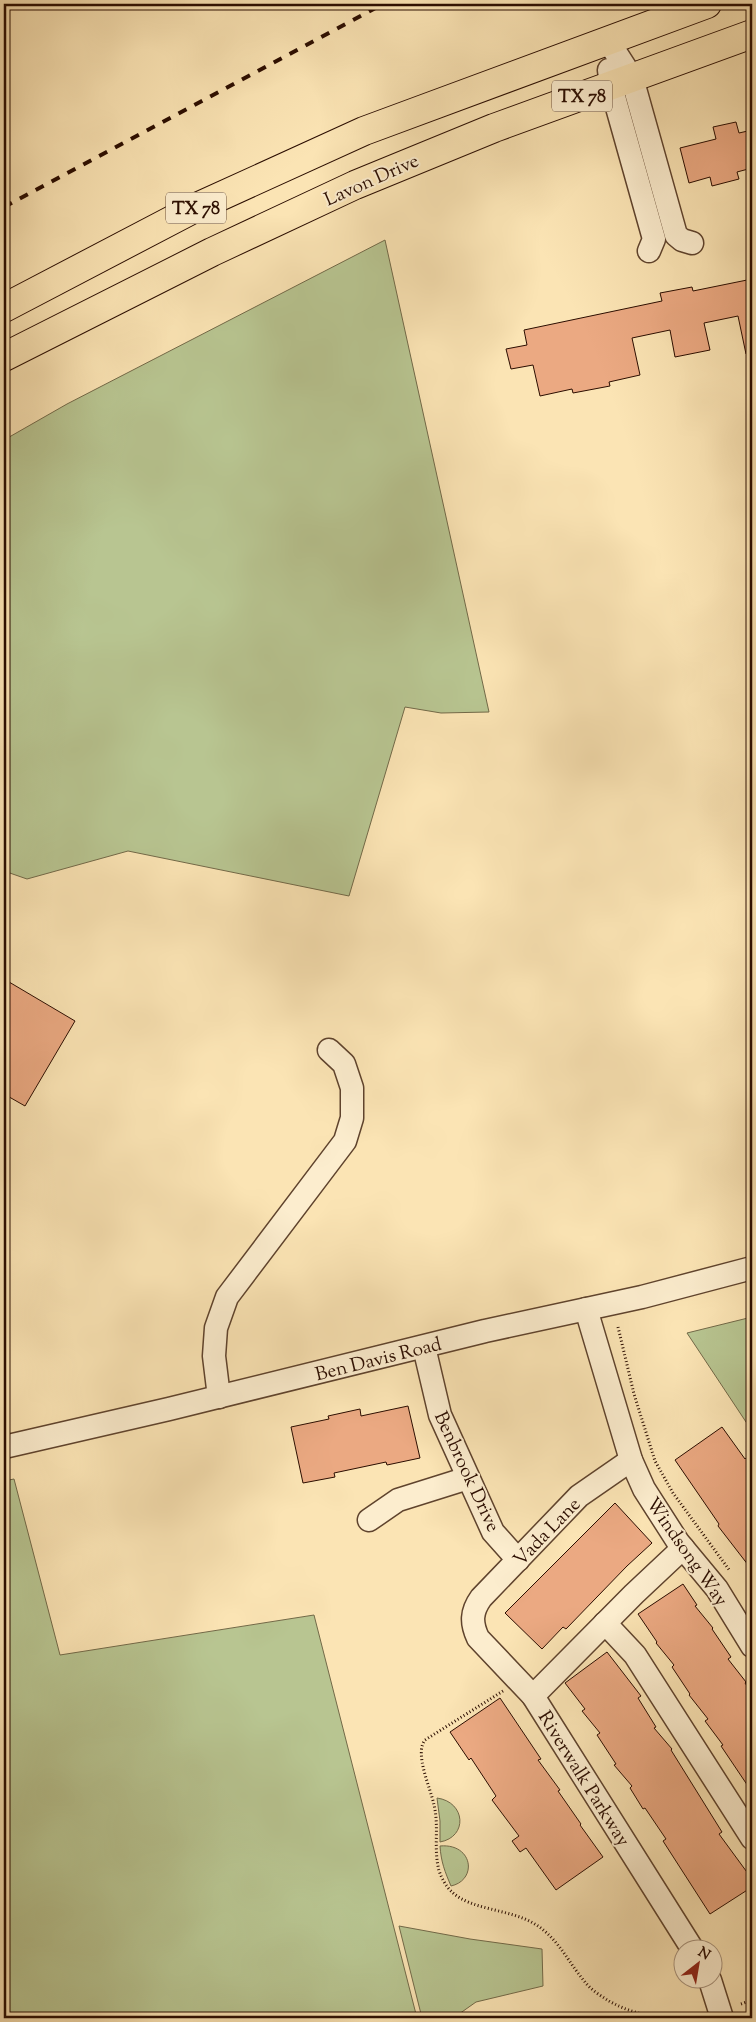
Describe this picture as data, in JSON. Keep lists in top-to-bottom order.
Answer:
{
  "streets": {
    "main road": ["TX 78", "Lavon Drive"],
    "street": [
      "Ben Davis Road",
      "Benbrook Drive",
      "Vada Lane",
      "Windsong Way",
      "Riverwalk Parkway"
    ]
  },
  "crossings": [
    ["Ben Davis Road", "Benbrook Drive"],
    ["Ben Davis Road", "Windsong Way"],
    ["Benbrook Drive", "Vada Lane"],
    ["Vada Lane", "Windsong Way"],
    ["Vada Lane", "Riverwalk Parkway"]
  ],
  "north": "top right"
}
